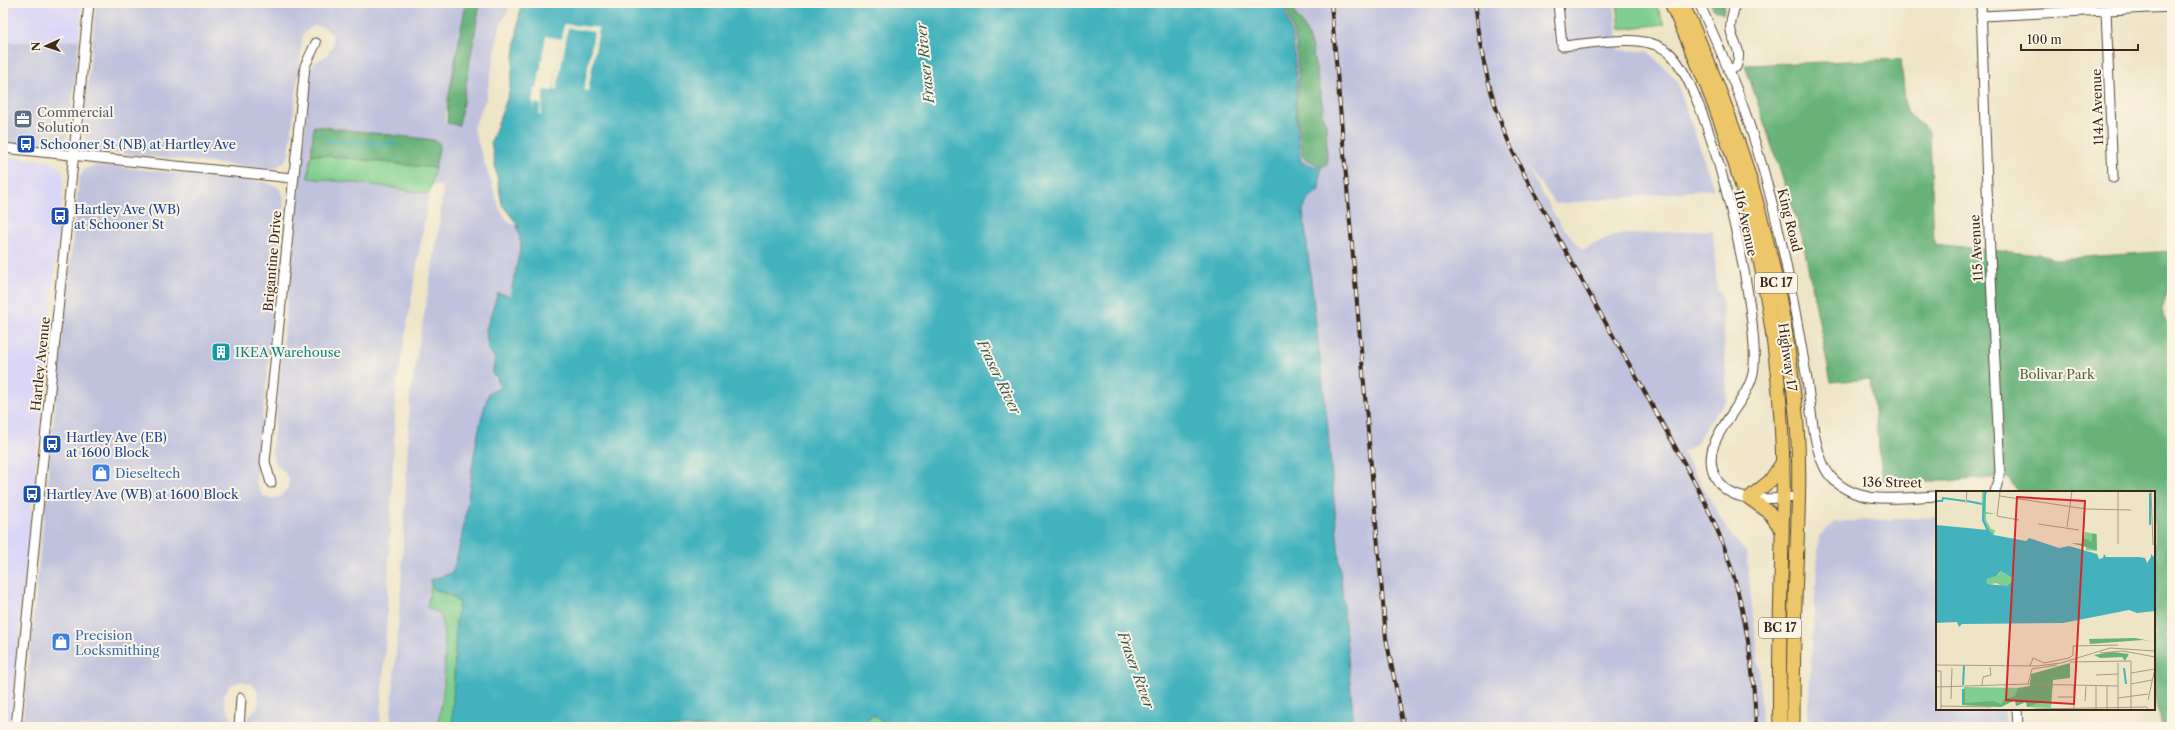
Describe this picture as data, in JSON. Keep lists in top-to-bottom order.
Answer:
{
  "streets": {
    "highway": ["BC 17", "Highway 17"],
    "street": [
      "114A Avenue",
      "King Road",
      "116 Avenue",
      "115 Avenue",
      "Brigantine Drive",
      "Hartley Avenue",
      "136 Street"
    ]
  },
  "crossings": [
    ["King Road", "136 Street"]
  ],
  "water": ["Fraser River"],
  "parks": ["Bolivar Park"],
  "places": {
    "office": ["Commercial Solution"],
    "bus stop": [
      "Schooner St (NB) at Hartley Ave",
      "Hartley Ave (WB) at Schooner St",
      "Hartley Ave (EB) at 1600 Block",
      "Hartley Ave (WB) at 1600 Block"
    ],
    "building": ["IKEA Warehouse"],
    "shop": ["Dieseltech", "Precision Locksmithing"]
  },
  "scale_bar": "100 m",
  "north": "left"
}
